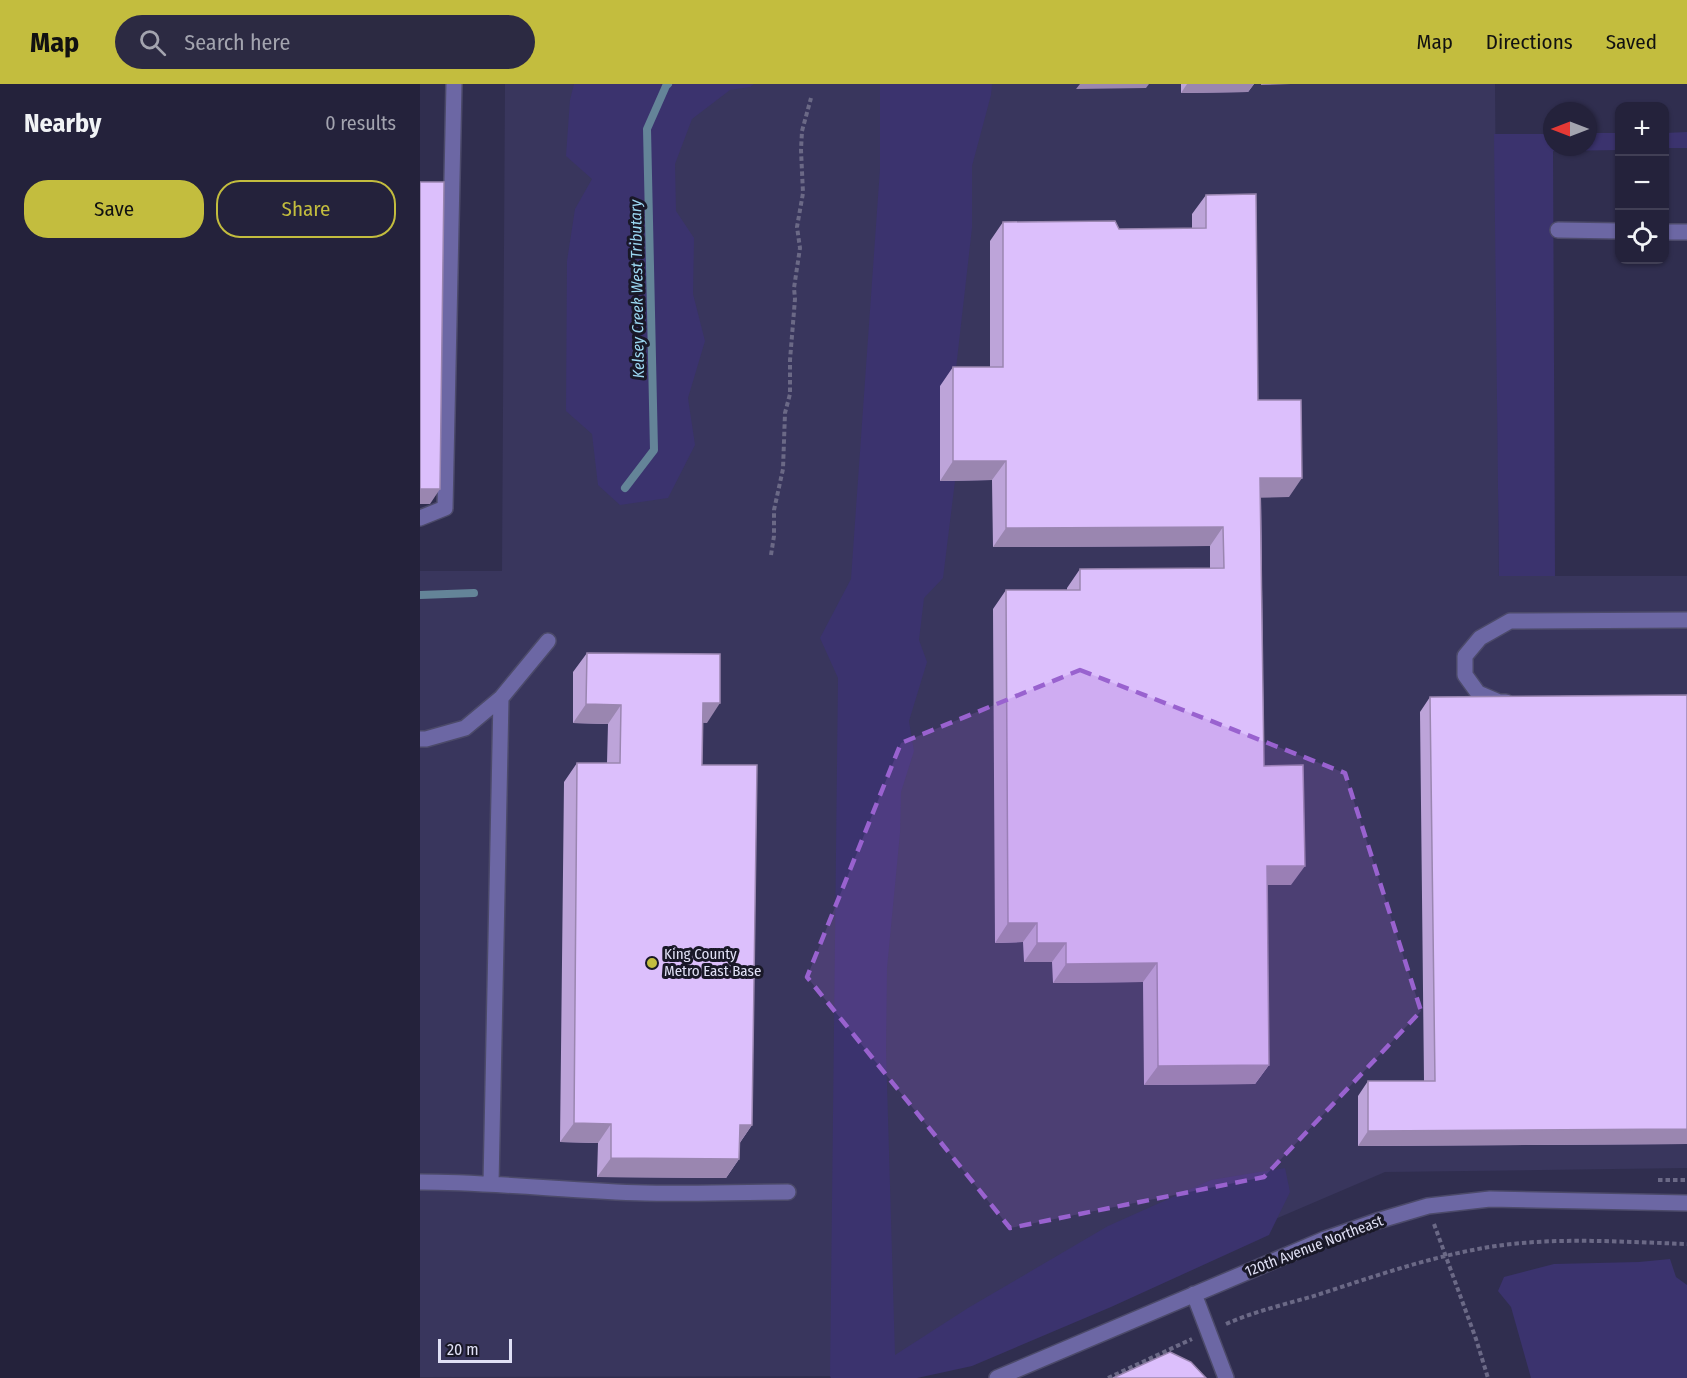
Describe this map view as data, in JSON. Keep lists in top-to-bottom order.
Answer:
{
  "streets": {
    "street": ["120th Avenue Northeast"]
  },
  "water": ["Kelsey Creek West Tributary"],
  "places": ["King County Metro East Base"],
  "scale_bar": "20 m",
  "north": "left",
  "page": {
    "header": "Map",
    "search": "Search here",
    "nav": ["Map", "Directions", "Saved"],
    "heading": ["Nearby", "0 results"],
    "map_buttons": ["+", "−"],
    "buttons": ["Save", "Share"],
    "scale": "20 m"
  }
}
